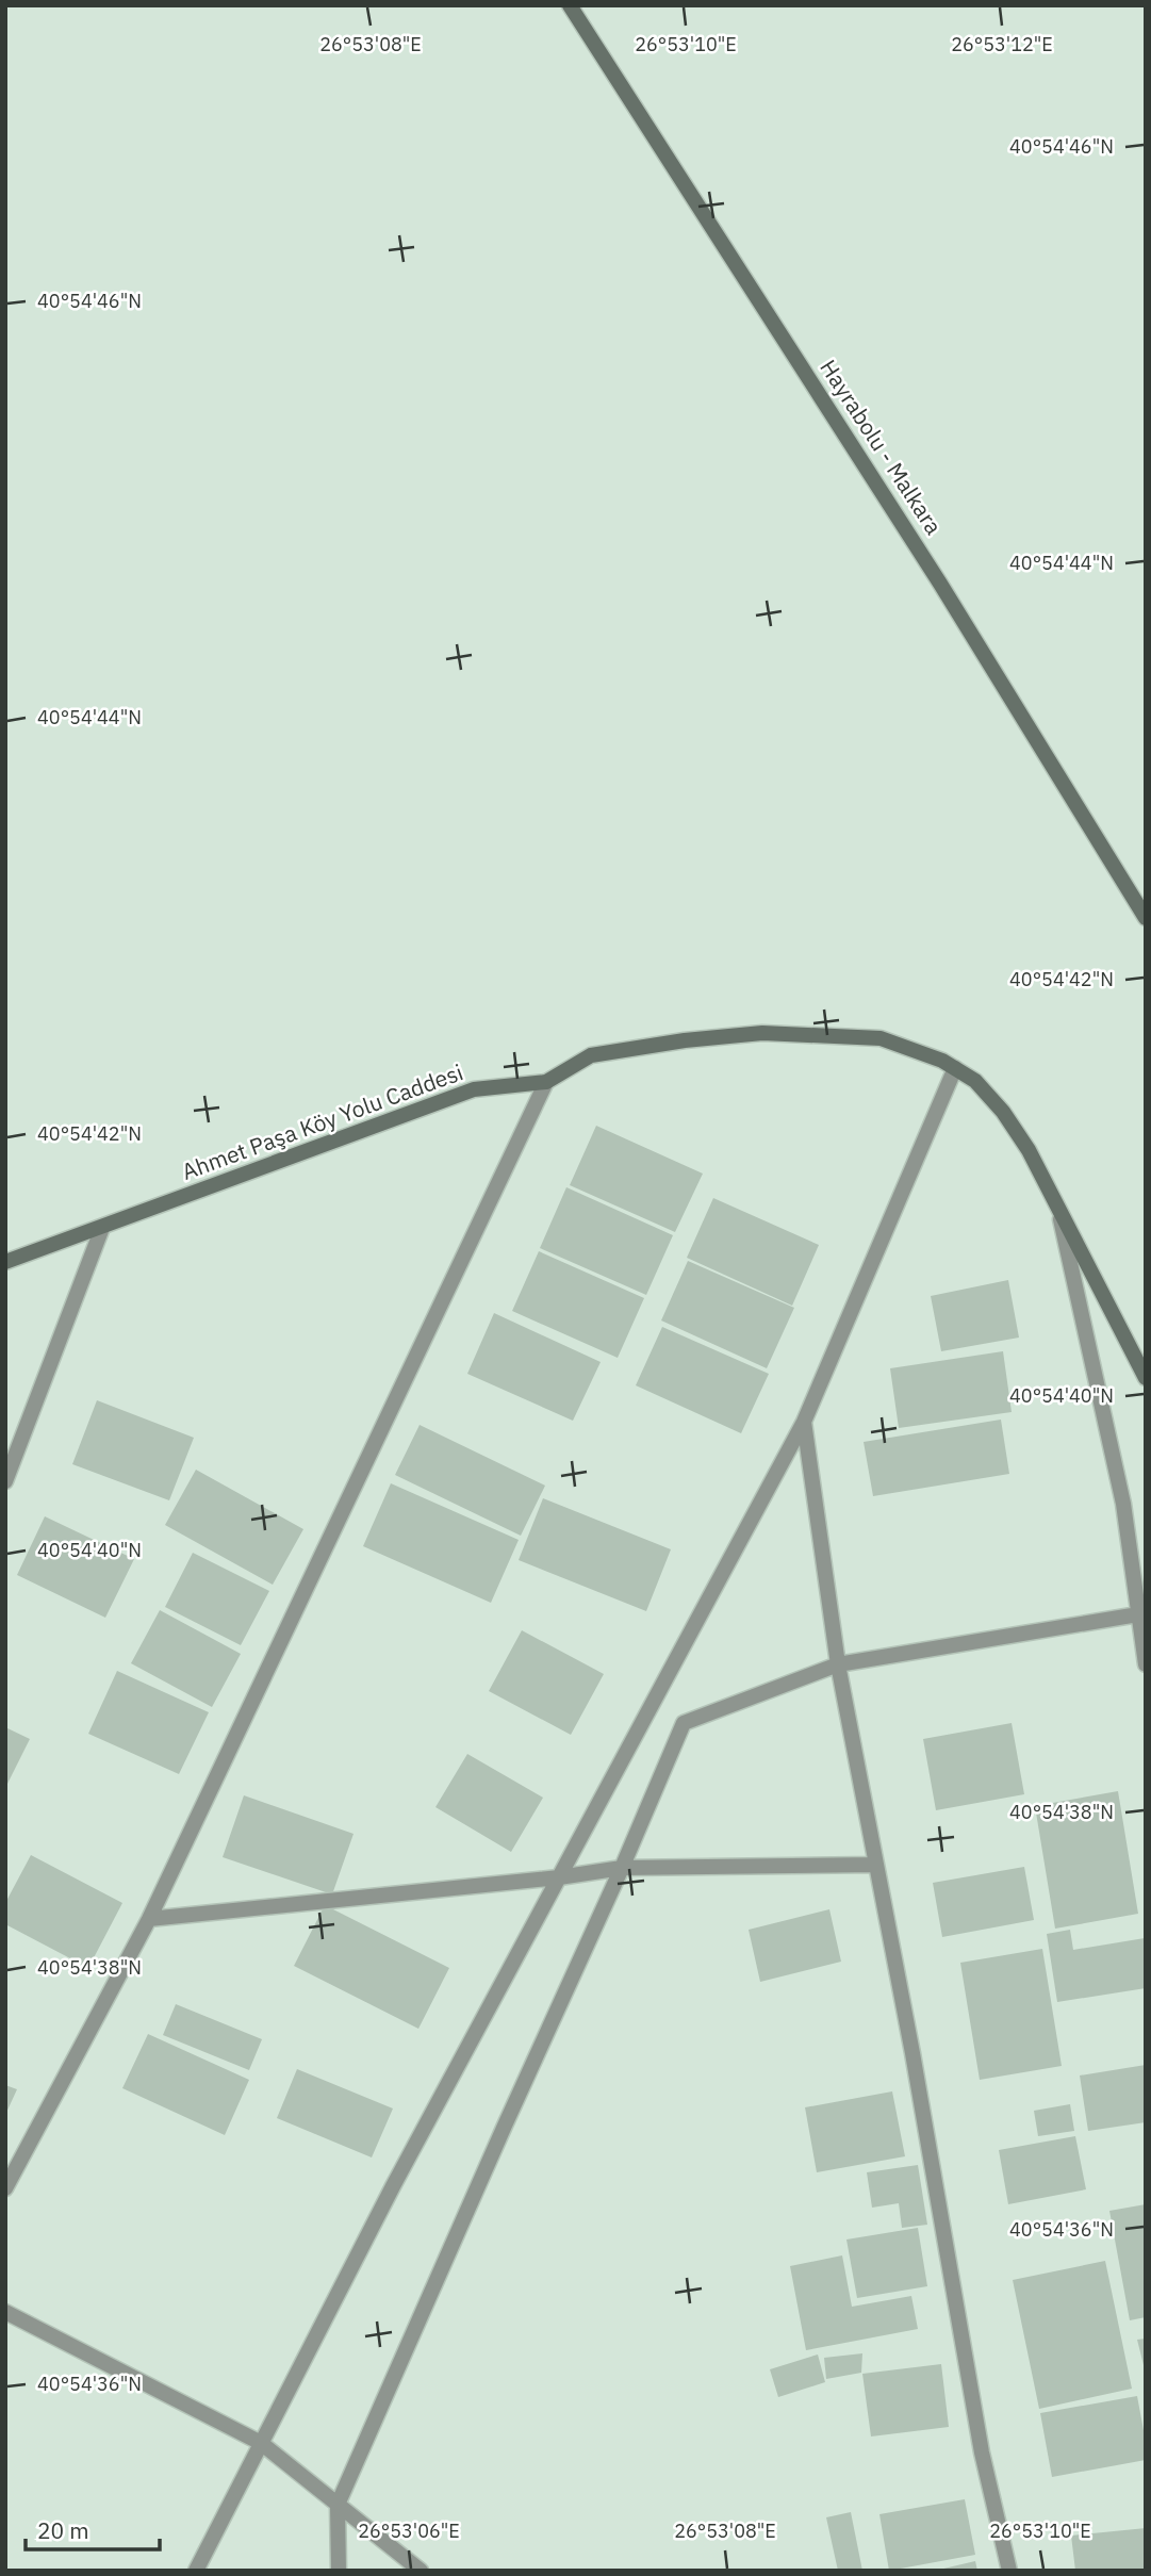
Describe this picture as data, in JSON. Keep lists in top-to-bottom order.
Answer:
{
  "streets": {
    "street": ["Hayrabolu - Malkara", "Ahmet Paşa Köy Yolu Caddesi"]
  },
  "scale_bar": "20 m",
  "coordinates": [
    "26°53'08\"E",
    "26°53'10\"E",
    "26°53'12\"E",
    "40°54'46\"N",
    "40°54'44\"N",
    "40°54'42\"N",
    "40°54'40\"N",
    "40°54'38\"N",
    "40°54'36\"N",
    "26°53'06\"E"
  ]
}
